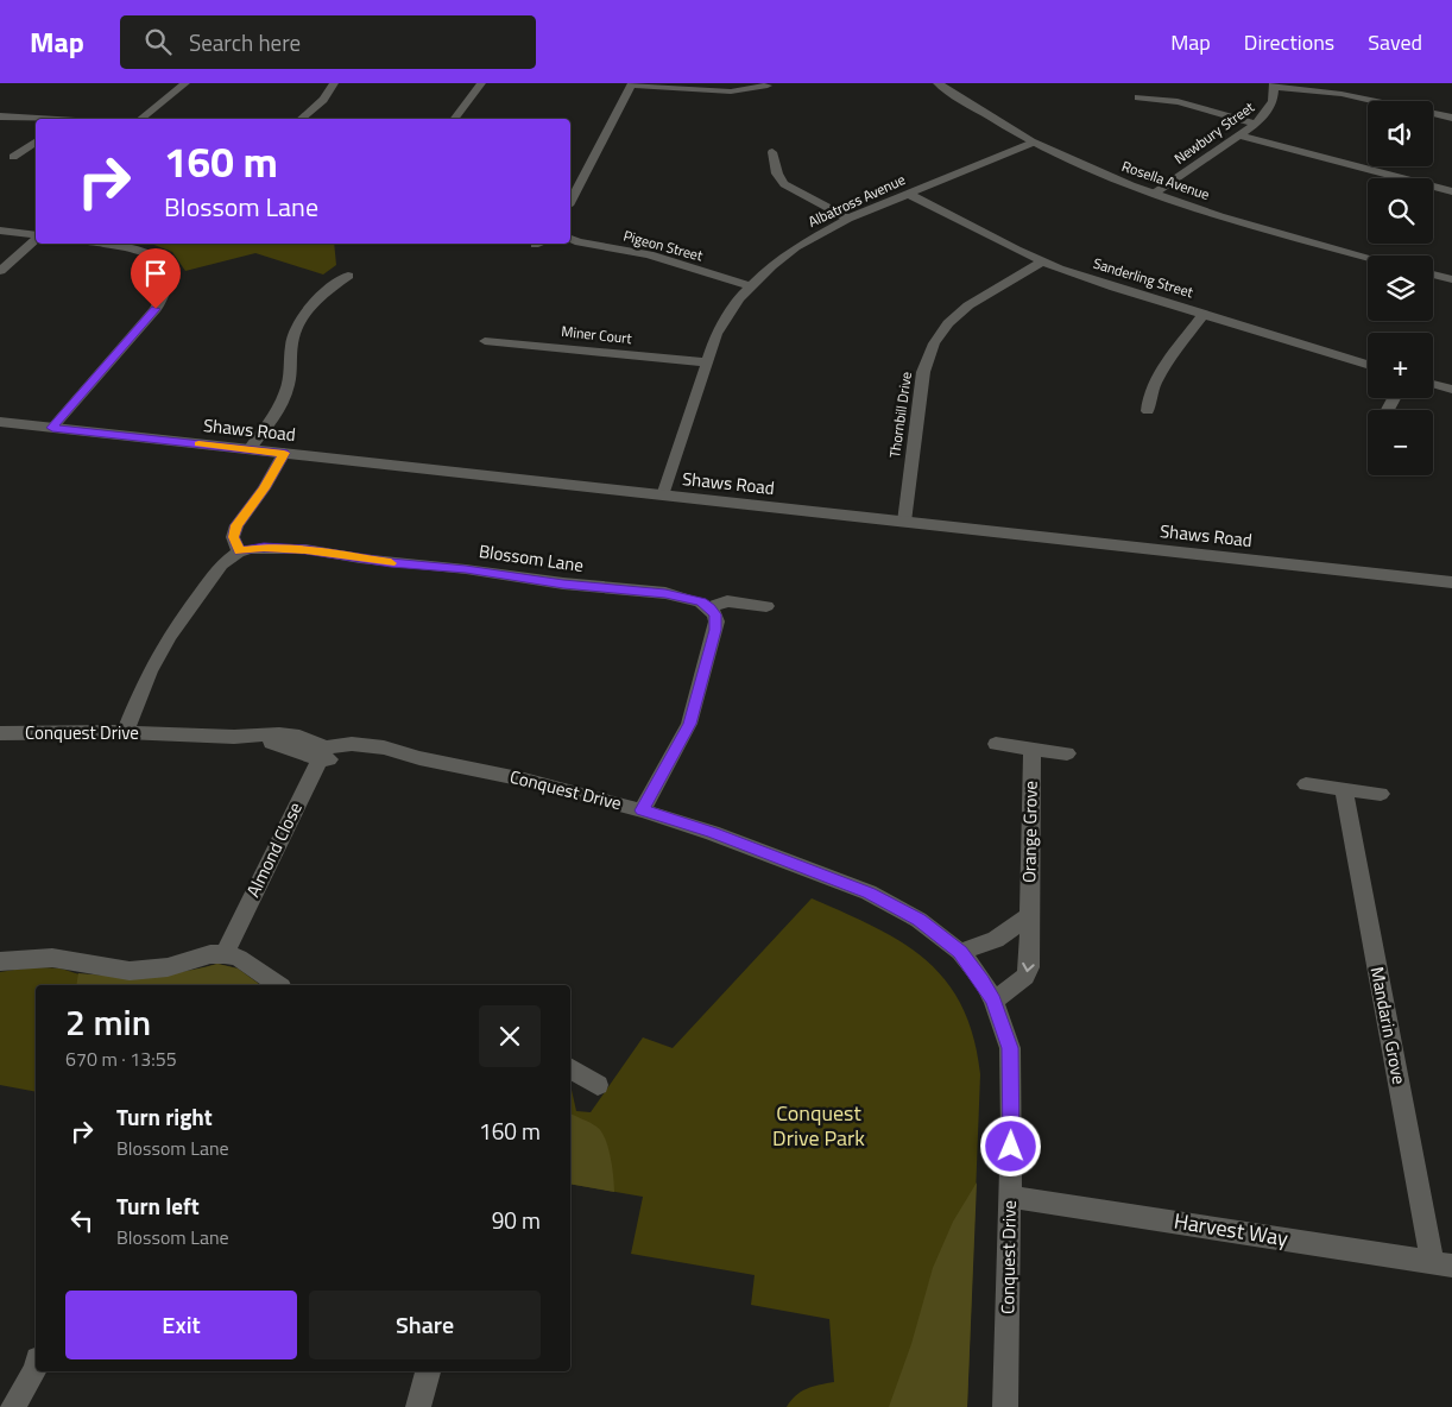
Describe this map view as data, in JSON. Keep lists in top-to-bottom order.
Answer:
{
  "streets": {
    "street": [
      "Newbury Street",
      "Rosella Avenue",
      "Albatross Avenue",
      "Pigeon Street",
      "Sanderling Street",
      "Miner Court",
      "Thornbill Drive",
      "Shaws Road",
      "Blossom Lane",
      "Conquest Drive",
      "Orange Grove",
      "Almond Close",
      "Mandarin Grove",
      "Harvest Way"
    ]
  },
  "crossings": [
    ["Newbury Street", "Rosella Avenue"],
    ["Rosella Avenue", "Albatross Avenue"],
    ["Albatross Avenue", "Pigeon Street"],
    ["Albatross Avenue", "Sanderling Street"],
    ["Albatross Avenue", "Miner Court"],
    ["Albatross Avenue", "Shaws Road"],
    ["Sanderling Street", "Thornbill Drive"],
    ["Thornbill Drive", "Shaws Road"],
    ["Conquest Drive", "Orange Grove"],
    ["Conquest Drive", "Almond Close"],
    ["Conquest Drive", "Harvest Way"],
    ["Mandarin Grove", "Harvest Way"]
  ],
  "parks": ["Conquest Drive Park"],
  "page": {
    "header": "Map",
    "search": "Search here",
    "nav": ["Map", "Directions", "Saved"],
    "map_buttons": ["+", "−"],
    "turn": ["160 m", "Blossom Lane"],
    "heading": ["2 min", "670 m · 13:55"],
    "list": [
      {
        "name": "Turn right",
        "note": "Blossom Lane",
        "value": "160 m"
      },
      {
        "name": "Turn left",
        "note": "Blossom Lane",
        "value": "90 m"
      }
    ],
    "buttons": ["Exit", "Share"]
  }
}
